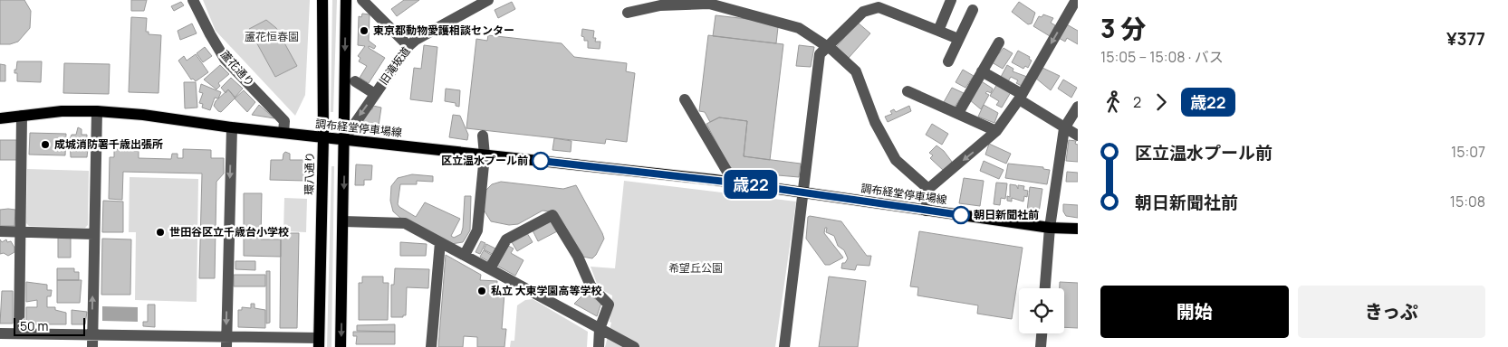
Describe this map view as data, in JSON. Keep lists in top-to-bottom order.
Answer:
{
  "streets": {
    "main road": ["調布経堂停車場線", "環八通り"],
    "street": ["旧滝坂道", "蘆花通り"]
  },
  "crossings": [
    ["旧滝坂道", "調布経堂停車場線"],
    ["蘆花通り", "調布経堂停車場線"],
    ["調布経堂停車場線", "環八通り"]
  ],
  "parks": ["蘆花恒春園", "希望丘公園"],
  "places": [
    "東京都動物愛護相談センター",
    "成城消防署千歳出張所",
    "区立温水プール前",
    "朝日新聞社前",
    "世田谷区立千歳台小学校",
    "私立 大東学園高等学校"
  ],
  "lines": ["bus line 歳22"],
  "scale_bar": "50 m",
  "page": {
    "on_map": "歳22",
    "heading": ["3 分", "15:05 – 15:08 · バス", "¥377"],
    "legs": ["2", "歳22"],
    "list": [
      {
        "name": "区立温水プール前",
        "value": "15:07"
      },
      {
        "name": "朝日新聞社前",
        "value": "15:08"
      }
    ],
    "buttons": ["開始", "きっぷ"],
    "scale": "50 m"
  }
}
